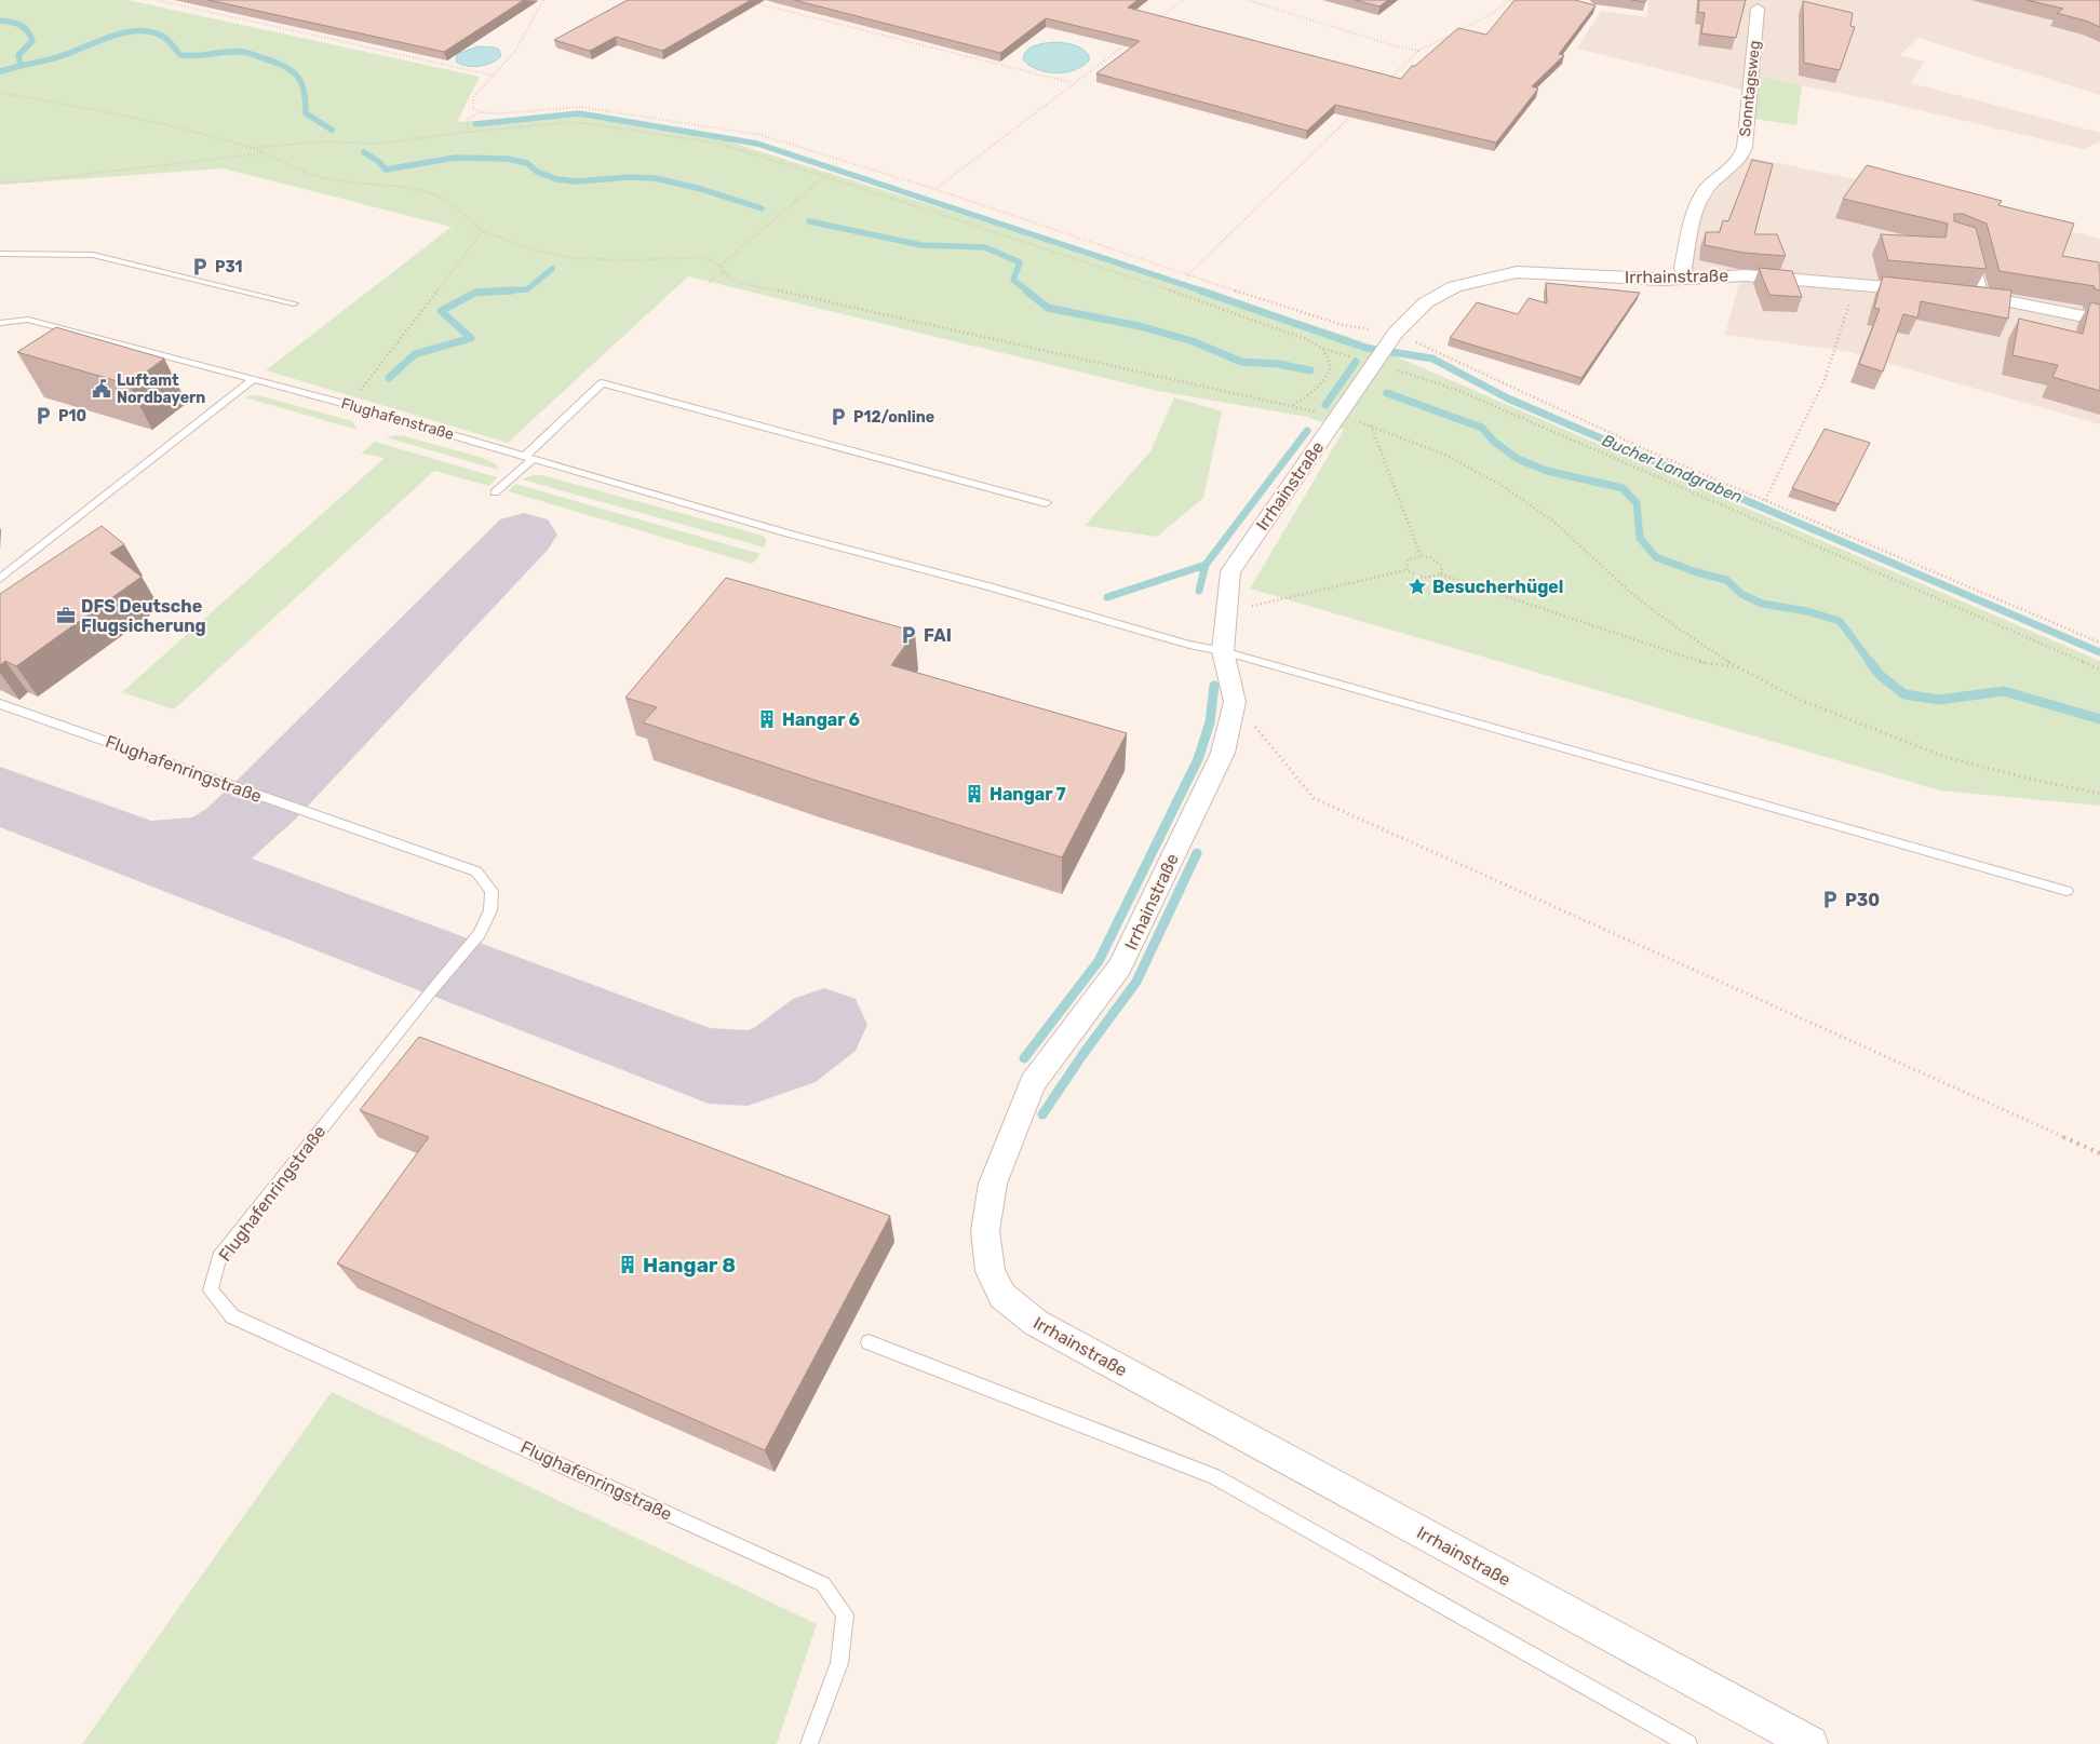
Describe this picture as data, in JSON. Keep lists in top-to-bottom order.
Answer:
{
  "streets": {
    "street": ["Sonntagsweg", "Irrhainstraße"],
    "lane": ["Flughafenstraße", "Flughafenringstraße"]
  },
  "crossings": [
    ["Sonntagsweg", "Irrhainstraße"],
    ["Irrhainstraße", "Flughafenstraße"]
  ],
  "water": ["Bucher Landgraben"],
  "places": {
    "parking": [
      "P31",
      "P10",
      "P12/online",
      "FAI",
      "P30"
    ],
    "public building": ["Luftamt Nordbayern"],
    "place": ["Besucherhügel"],
    "office": ["DFS Deutsche Flugsicherung"],
    "building": ["Hangar 6", "Hangar 7", "Hangar 8"]
  }
}
